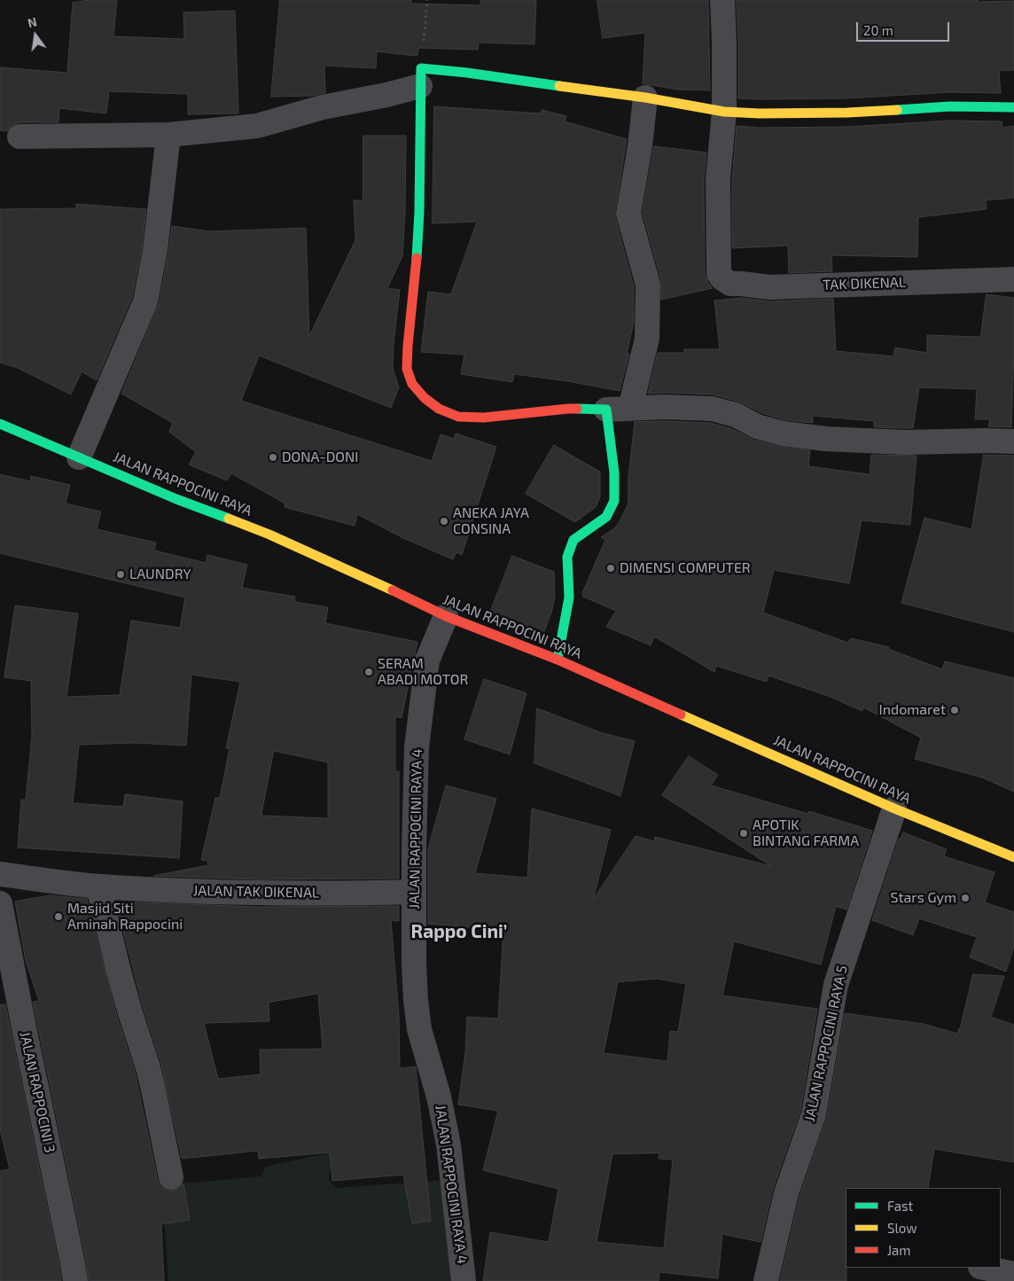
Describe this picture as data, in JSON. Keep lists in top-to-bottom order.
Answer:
{
  "streets": {
    "street": [
      "TAK DIKENAL",
      "JALAN RAPPOCINI RAYA",
      "JALAN RAPPOCINI RAYA 4",
      "JALAN TAK DIKENAL",
      "JALAN RAPPOCINI RAYA 5",
      "JALAN RAPPOCINI 3"
    ]
  },
  "crossings": [
    ["JALAN RAPPOCINI RAYA", "JALAN RAPPOCINI RAYA 4"],
    ["JALAN RAPPOCINI RAYA", "JALAN RAPPOCINI RAYA 5"],
    ["JALAN RAPPOCINI RAYA 4", "JALAN TAK DIKENAL"]
  ],
  "districts": ["Rappo Ciniʼ"],
  "places": [
    "DONA-DONI",
    "ANEKA JAYA CONSINA",
    "DIMENSI COMPUTER",
    "LAUNDRY",
    "SERAM ABADI MOTOR",
    "Indomaret",
    "APOTIK BINTANG FARMA",
    "Stars Gym",
    "Masjid Siti Aminah Rappocini"
  ],
  "legend": ["Fast", "Slow", "Jam"],
  "scale_bar": "20 m",
  "north": "top"
}
